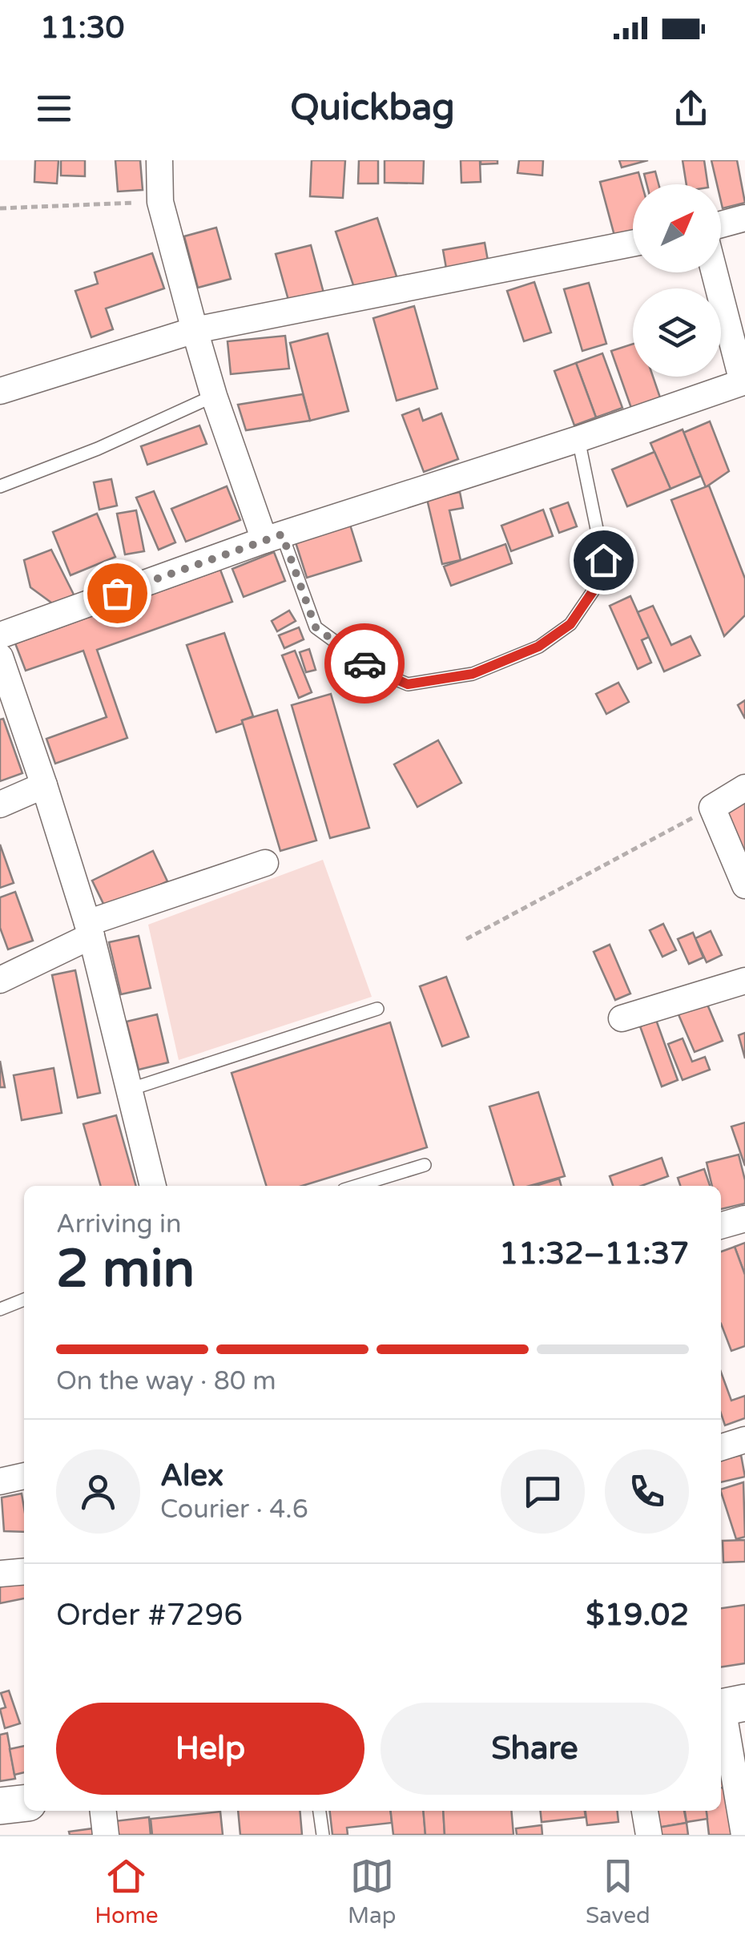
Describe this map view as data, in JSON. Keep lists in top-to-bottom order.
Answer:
{
  "north": "top right",
  "page": {
    "status": "11:30",
    "header": "Quickbag",
    "heading": ["2 min", "Arriving in", "11:32–11:37"],
    "panel": [
      "Alex",
      "Courier · 4.6",
      "Order #7296",
      "$19.02"
    ],
    "bar": "On the way · 80 m",
    "buttons": ["Help", "Share"],
    "tabs": ["Home", "Map", "Saved"]
  }
}
